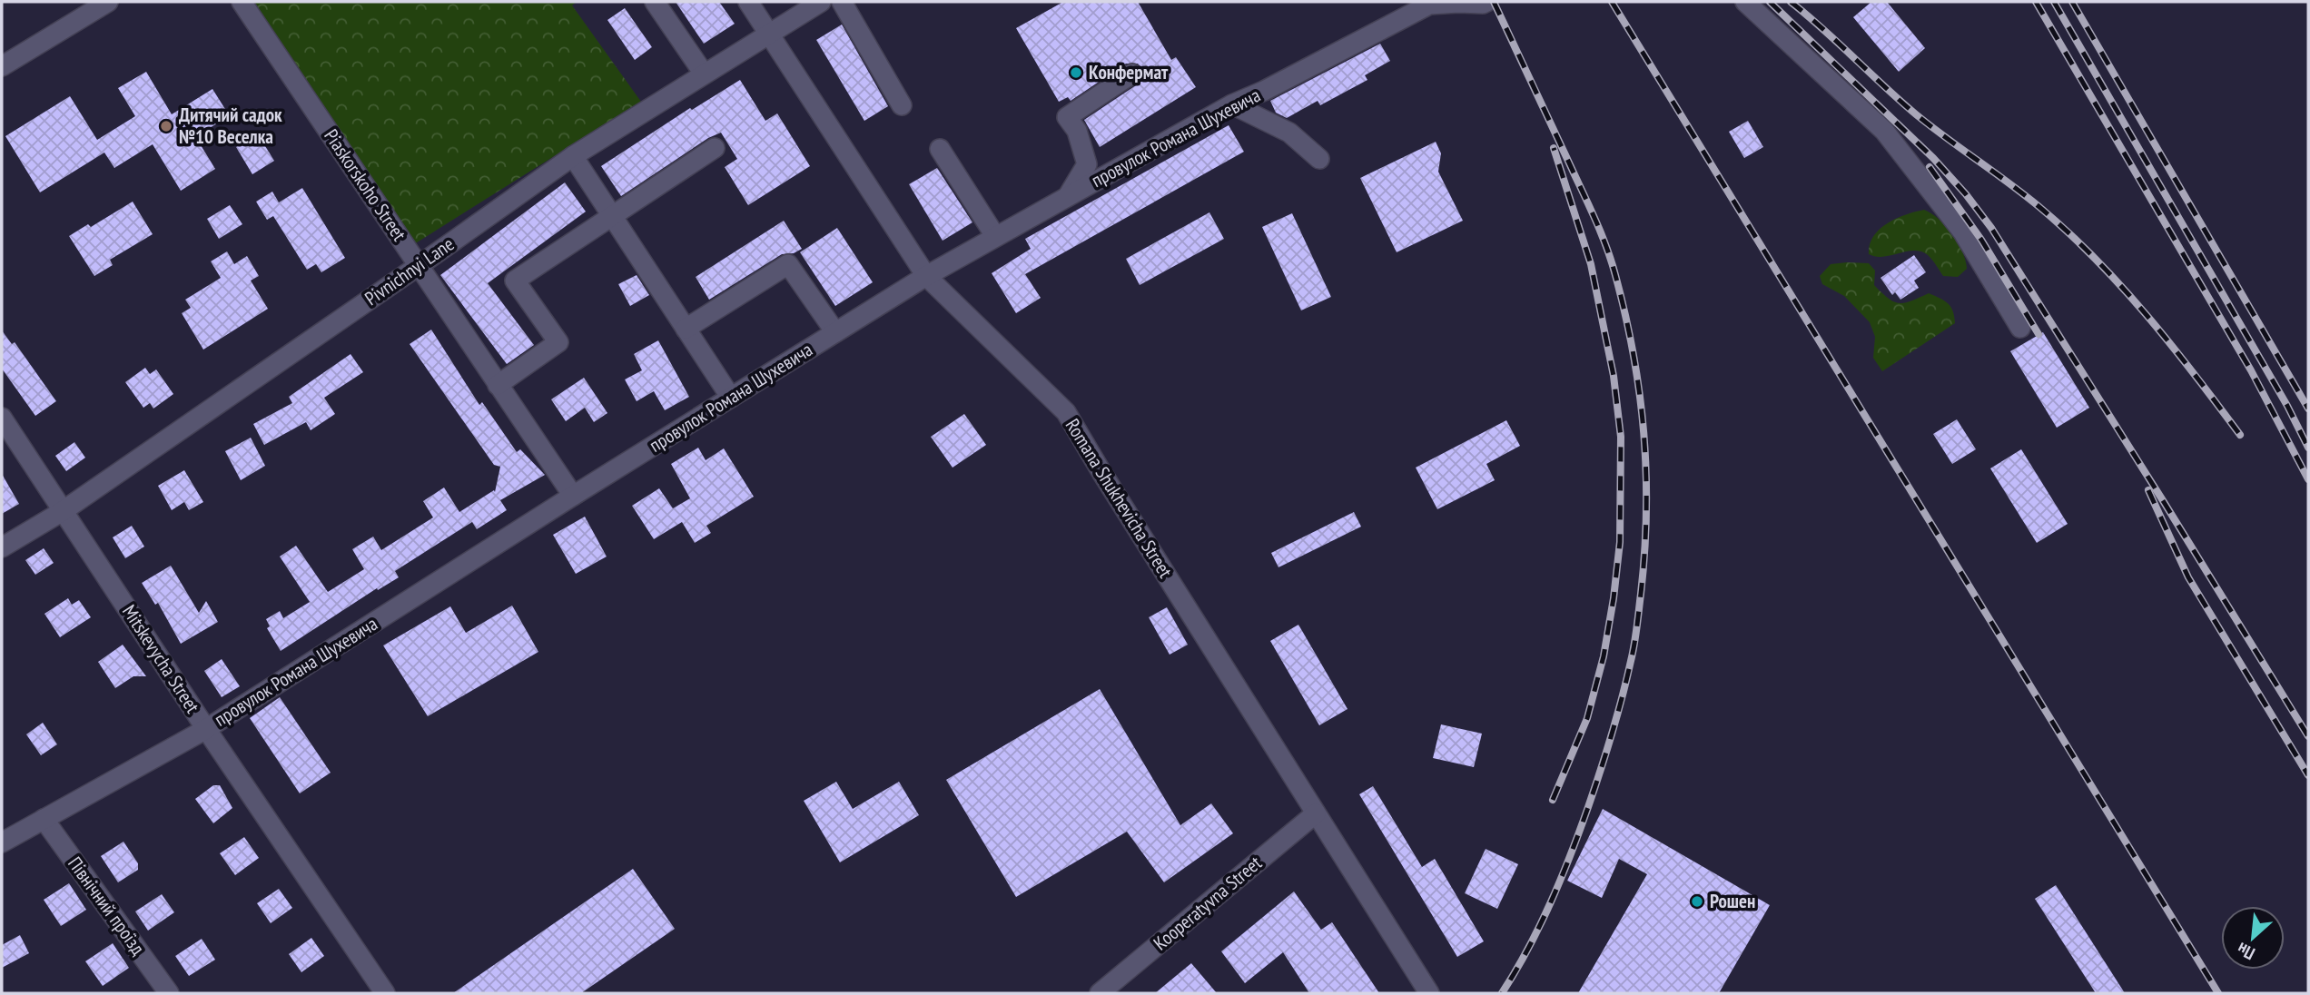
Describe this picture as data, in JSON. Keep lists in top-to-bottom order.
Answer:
{
  "streets": {
    "street": [
      "провулок Романа Шухевича",
      "Piaskorskoho Street",
      "Pivnichnyi Lane",
      "Romana Shukhevicha Street",
      "Mitskevycha Street",
      "Kooperatyvna Street",
      "Північний проїзд"
    ]
  },
  "crossings": [
    ["провулок Романа Шухевича", "Piaskorskoho Street"],
    ["провулок Романа Шухевича", "Romana Shukhevicha Street"],
    ["провулок Романа Шухевича", "Mitskevycha Street"],
    ["провулок Романа Шухевича", "Північний проїзд"],
    ["Piaskorskoho Street", "Pivnichnyi Lane"],
    ["Pivnichnyi Lane", "Romana Shukhevicha Street"],
    ["Pivnichnyi Lane", "Mitskevycha Street"],
    ["Romana Shukhevicha Street", "Kooperatyvna Street"]
  ],
  "places": ["Конфермат", "Дитячий садок №10 Веселка", "Рошен"],
  "north": "bottom left"
}
